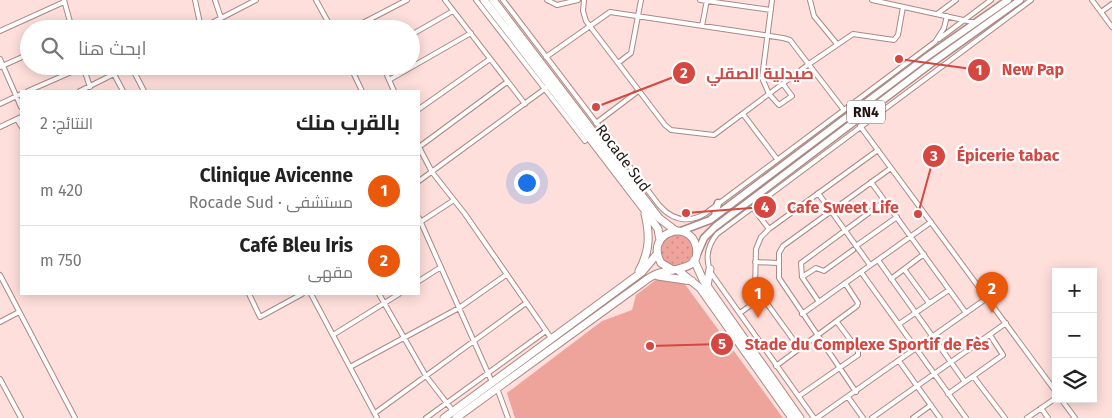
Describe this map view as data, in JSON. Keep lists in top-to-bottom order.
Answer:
{
  "streets": {
    "highway": ["RN4", "Rocade Sud"]
  },
  "crossings": [
    ["RN4", "Rocade Sud"]
  ],
  "places": [
    "New Pap",
    "صيدلية الصقلي",
    "Cafe Sweet Life",
    "Épicerie tabac",
    "Stade du Complexe Sportif de Fès"
  ],
  "page": {
    "search": "ابحث هنا",
    "heading": ["بالقرب منك", "النتائج: 2"],
    "list": [
      {
        "mark": "1",
        "name": "Clinique Avicenne",
        "note": "مستشفى · Rocade Sud",
        "value": "420 m"
      },
      {
        "mark": "2",
        "name": "Café Bleu Iris",
        "note": "مقهى",
        "value": "750 m"
      }
    ],
    "map_buttons": ["+", "−"],
    "pins": ["2", "1"]
  }
}
